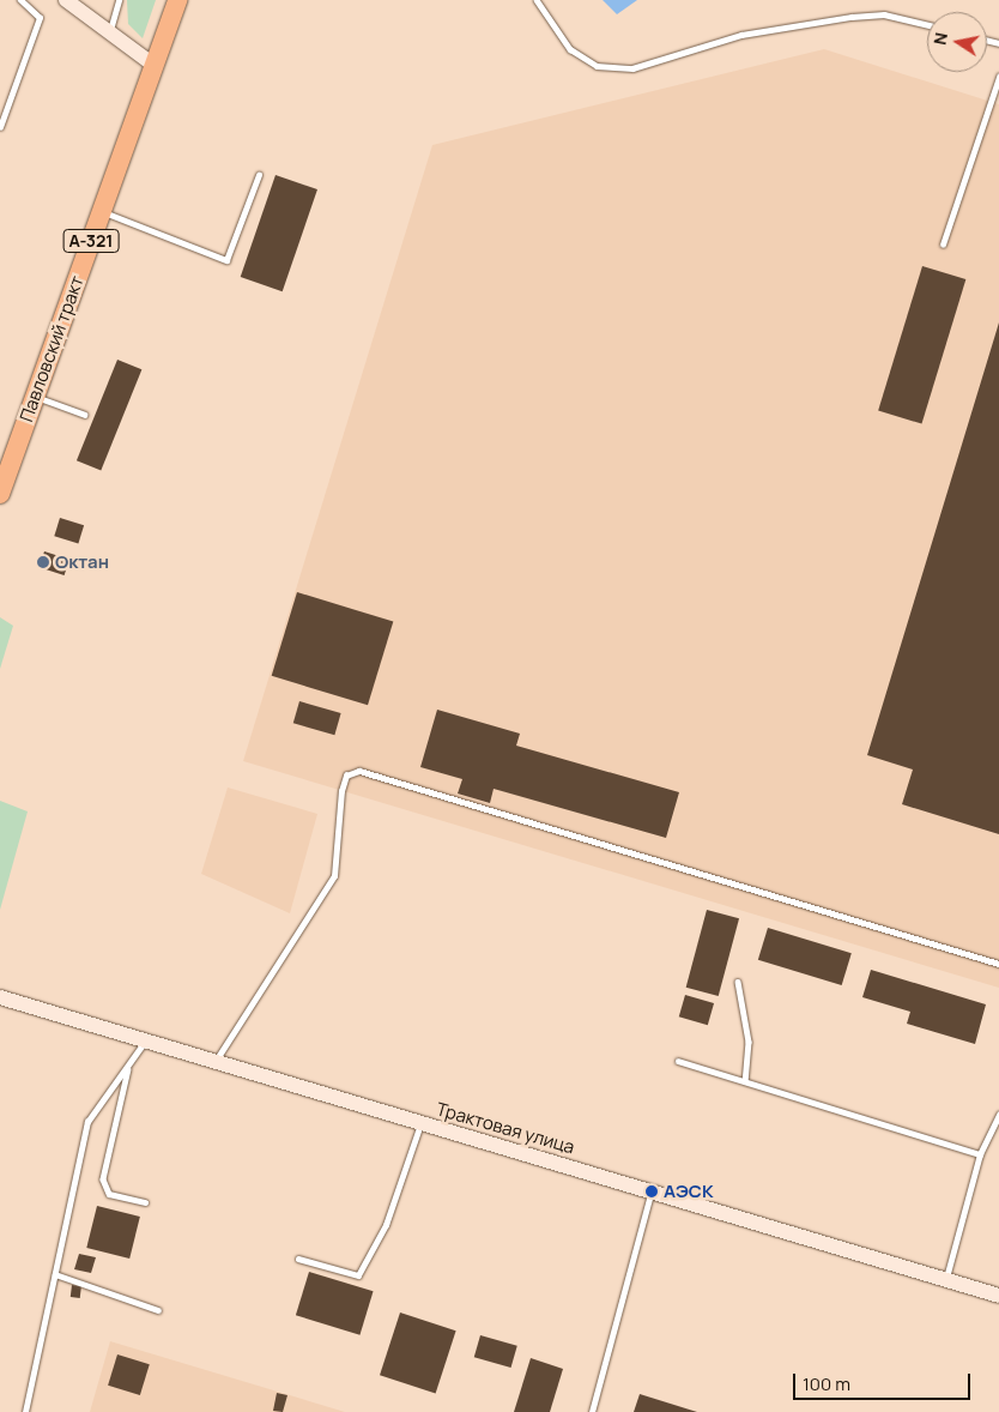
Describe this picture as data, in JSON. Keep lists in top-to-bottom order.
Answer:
{
  "streets": {
    "highway": ["А-321", "Павловский тракт"],
    "main road": ["Трактовая улица"]
  },
  "places": ["Октан", "АЭСК"],
  "scale_bar": "100 m",
  "north": "left"
}
